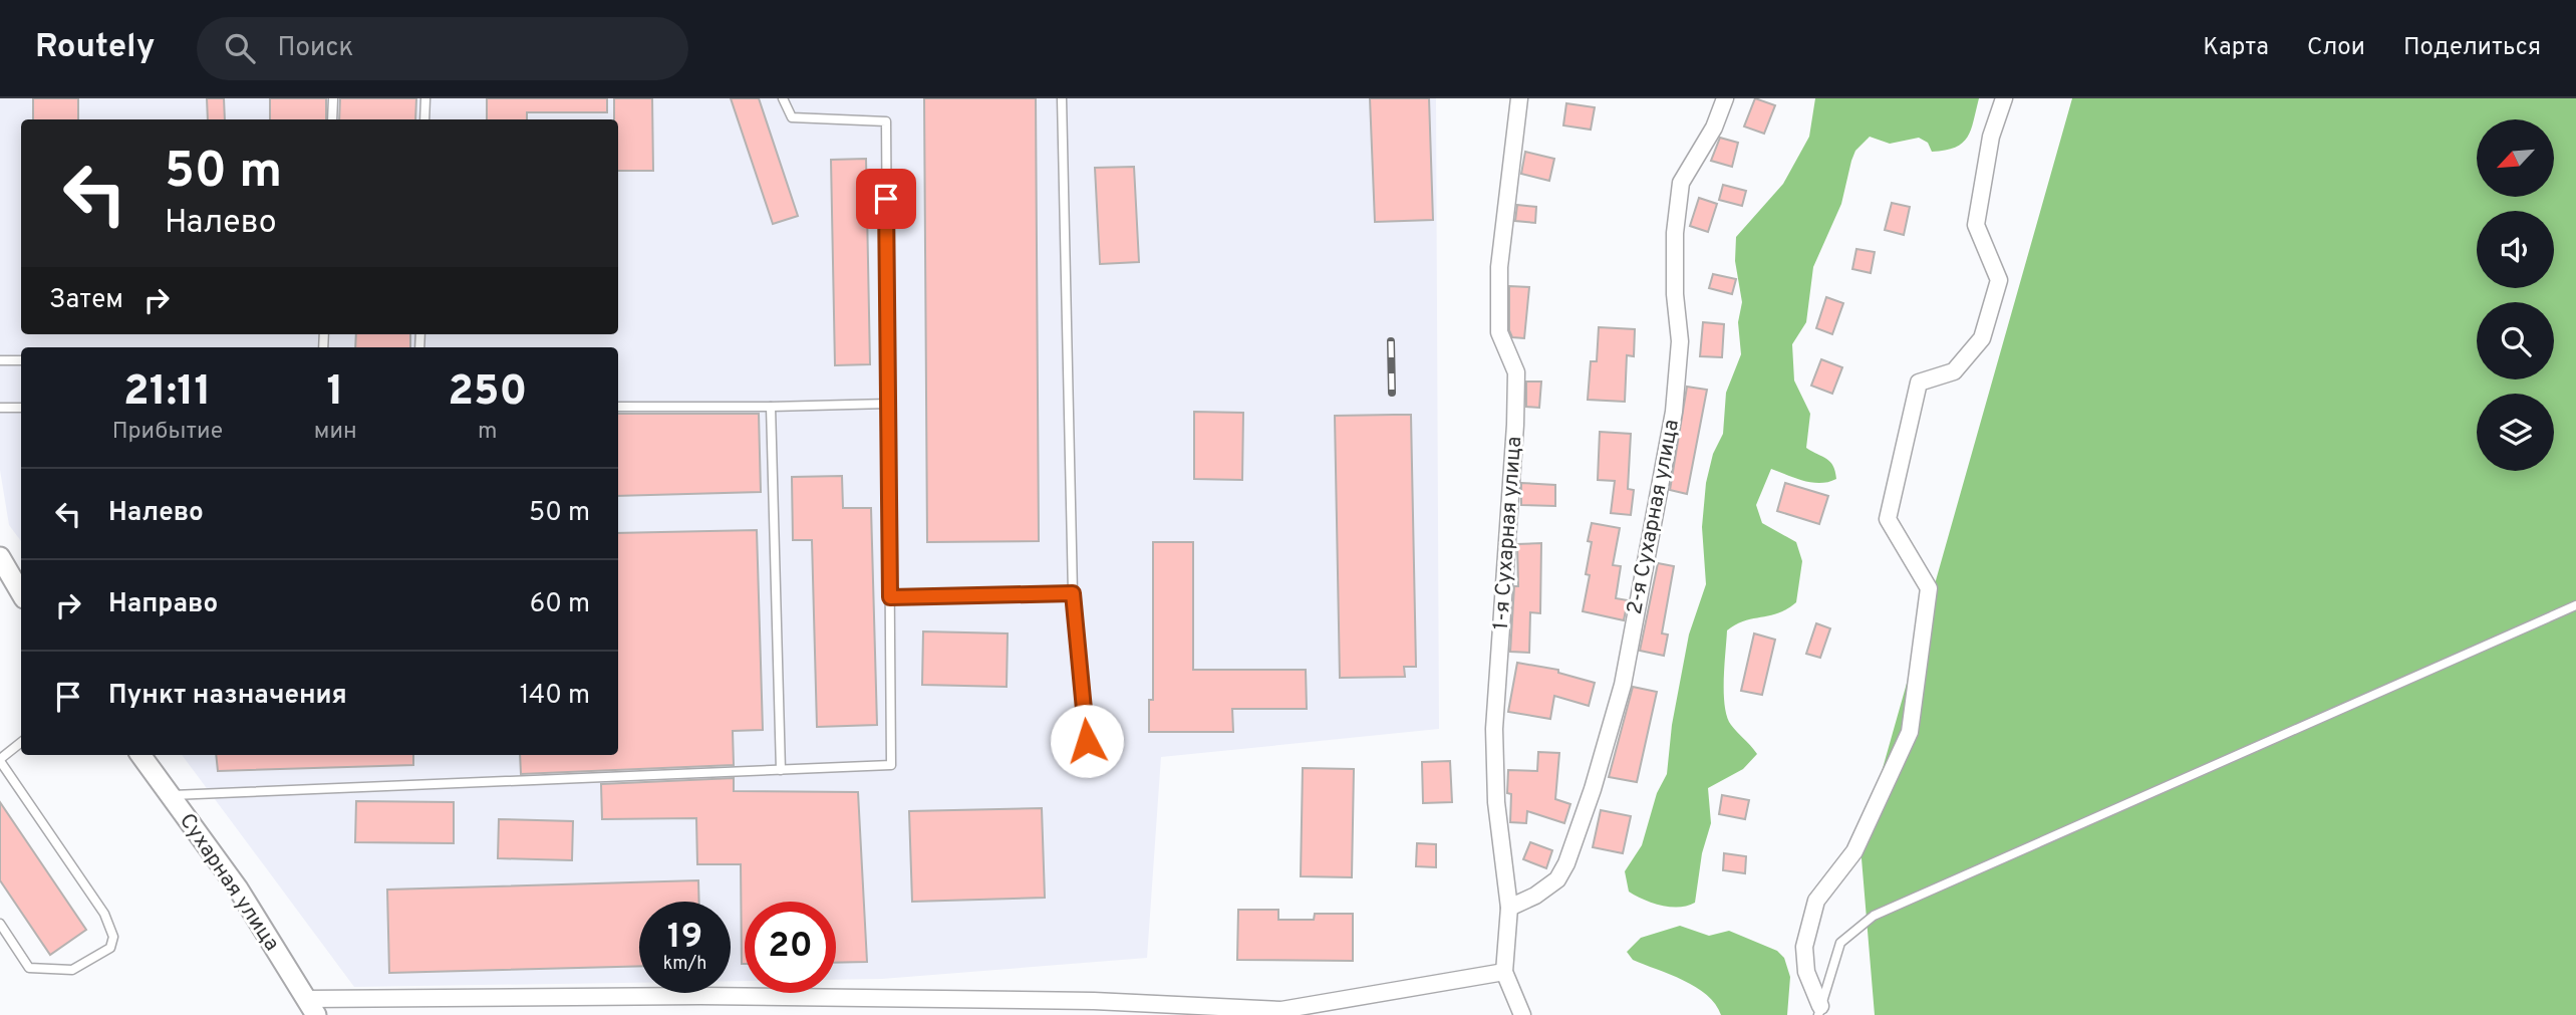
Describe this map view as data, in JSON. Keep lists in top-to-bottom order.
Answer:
{
  "streets": {
    "street": ["2-я Сухарная улица", "1-я Сухарная улица", "Сухарная улица"]
  },
  "crossings": [
    ["2-я Сухарная улица", "1-я Сухарная улица"]
  ],
  "north": "bottom left",
  "page": {
    "header": "Routely",
    "search": "Поиск",
    "nav": ["Карта", "Слои", "Поделиться"],
    "turn": ["50 m", "Налево"],
    "then": "Затем",
    "eta": [
      "21:11",
      "Прибытие",
      "1",
      "мин",
      "250",
      "m"
    ],
    "list": [
      {
        "name": "Налево",
        "value": "50 m"
      },
      {
        "name": "Направо",
        "value": "60 m"
      },
      {
        "name": "Пункт назначения",
        "value": "140 m"
      }
    ],
    "speed": "19 km/h",
    "limit": "20"
  }
}
